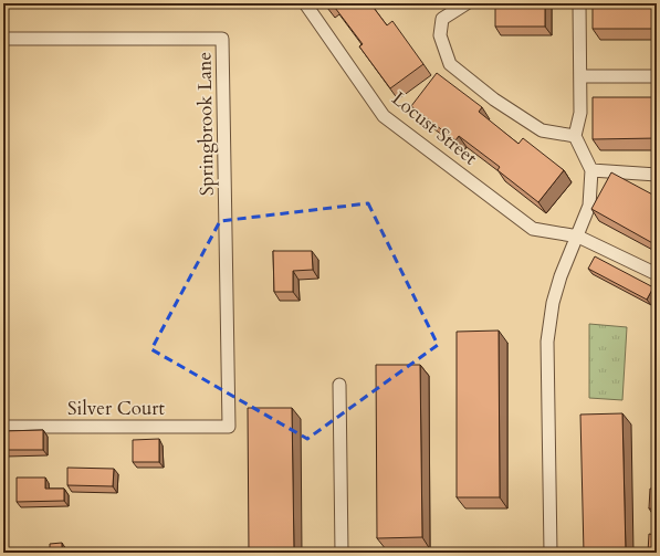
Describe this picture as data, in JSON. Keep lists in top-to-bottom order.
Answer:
{
  "streets": {
    "street": ["Springbrook Lane", "Locust Street", "Silver Court"]
  },
  "crossings": [
    ["Springbrook Lane", "Silver Court"]
  ]
}
